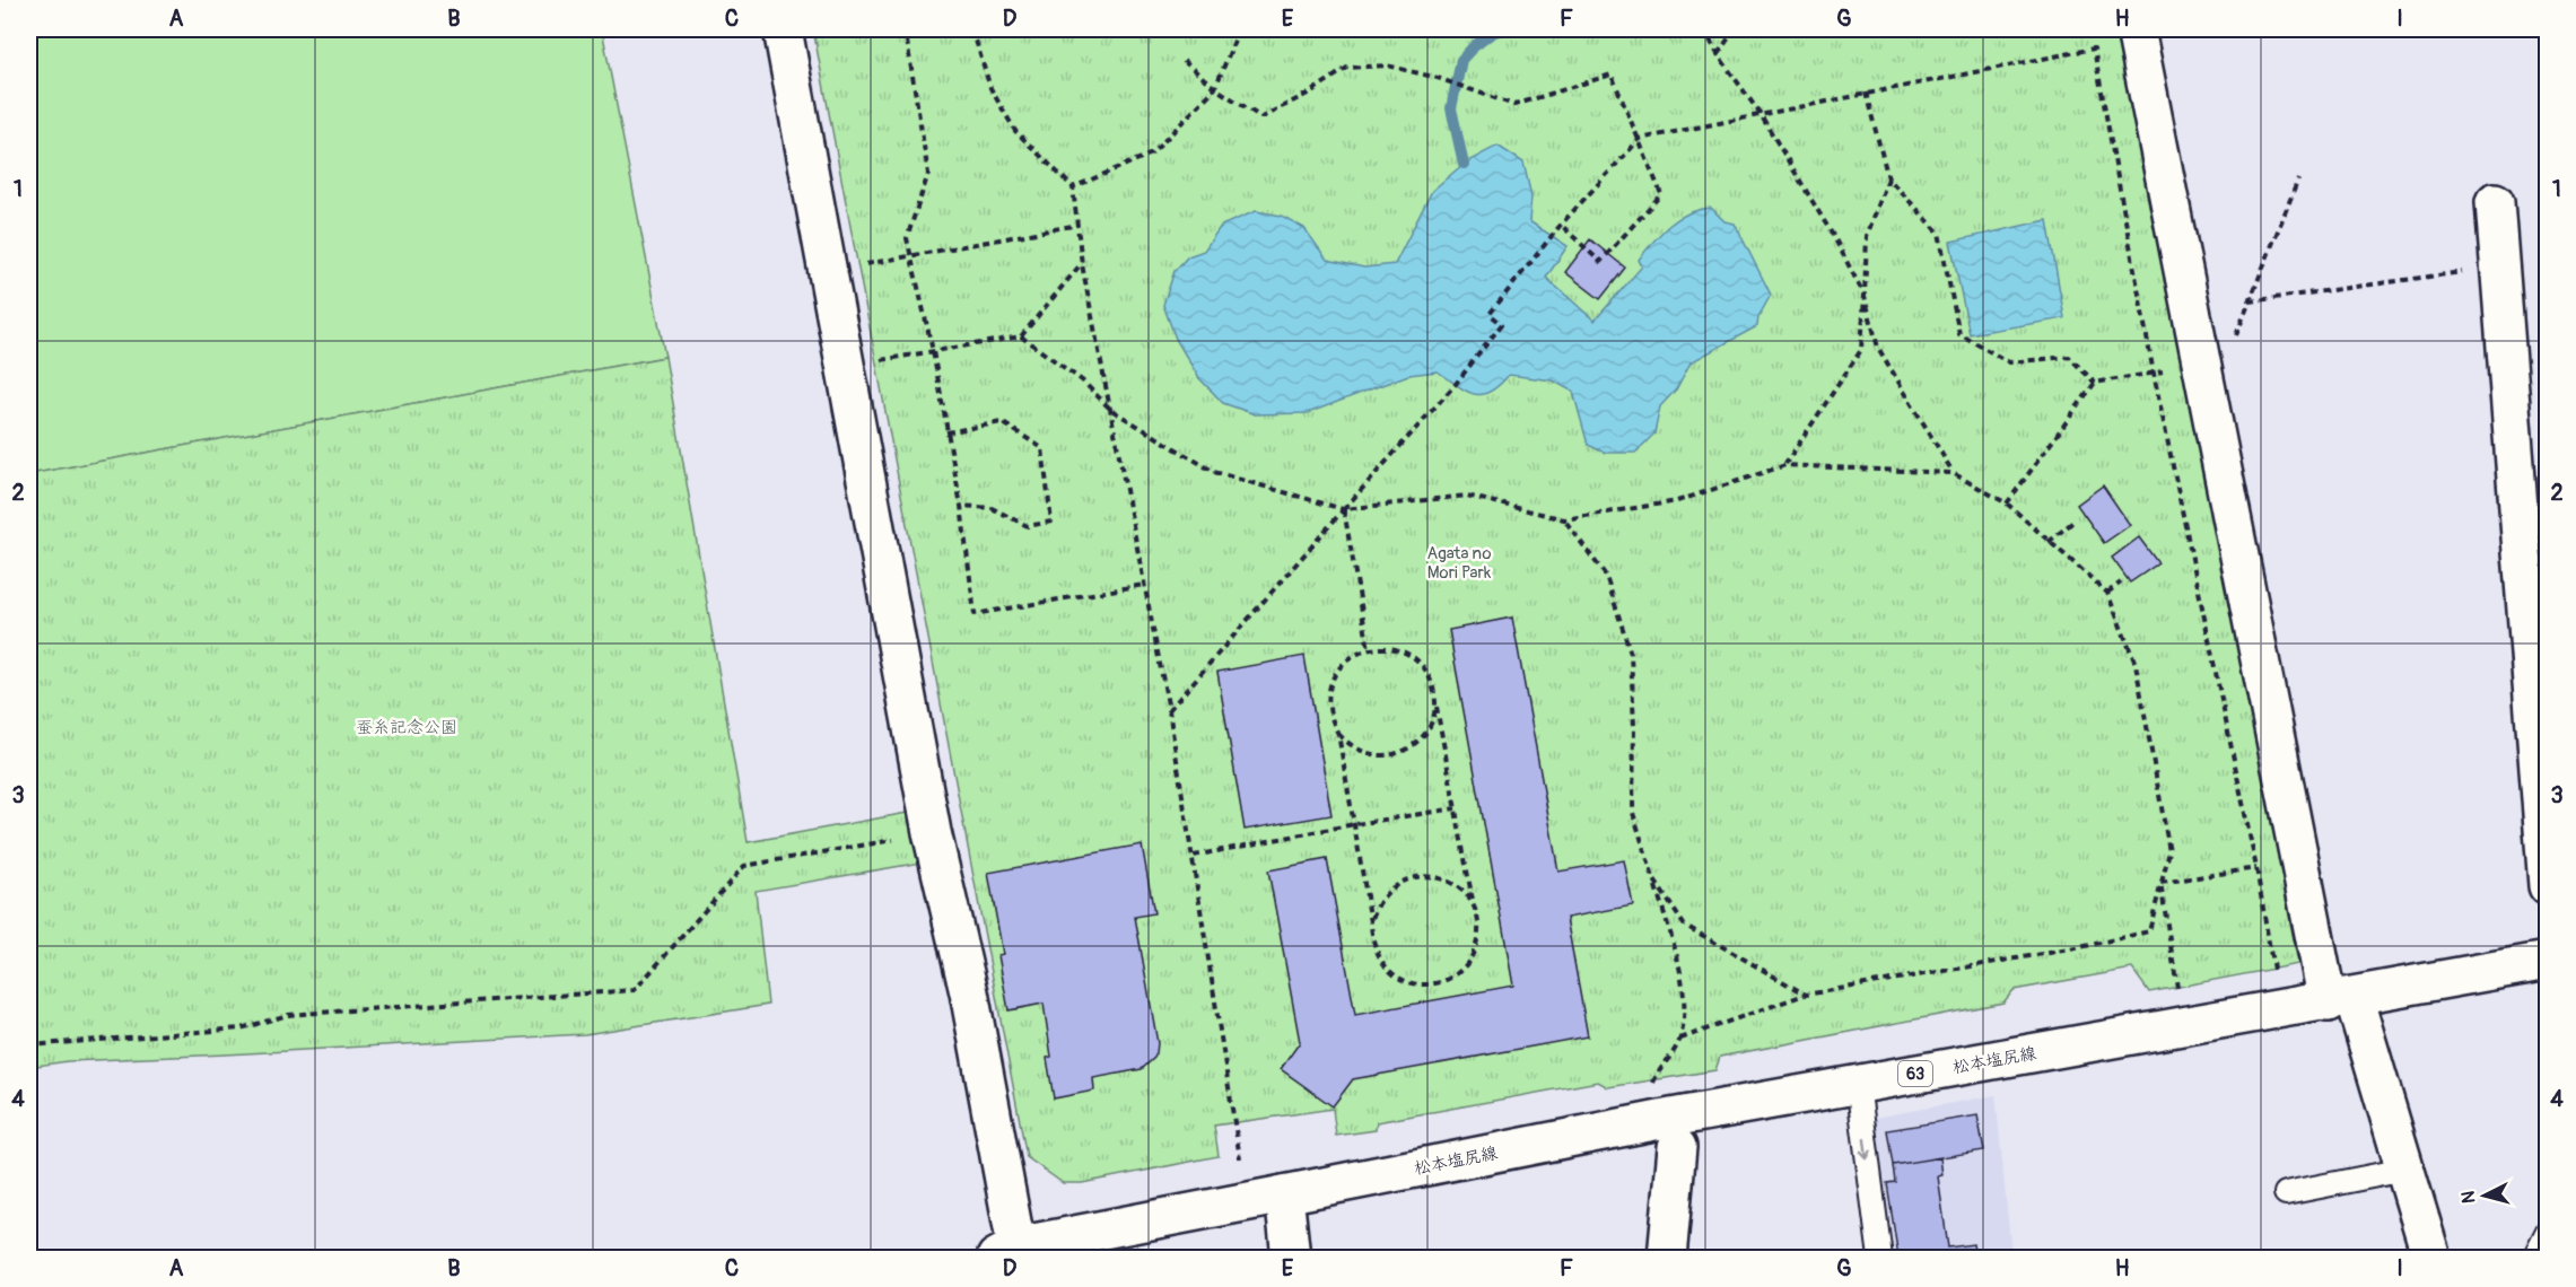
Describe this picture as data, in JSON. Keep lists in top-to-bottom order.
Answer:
{
  "streets": {
    "street": ["松本塩尻線", "63"]
  },
  "parks": ["Agata no Mori Park", "蚕糸記念公園"],
  "north": "left",
  "grid": {
    "columns": [
      "A",
      "B",
      "C",
      "D",
      "E",
      "F",
      "G",
      "H",
      "I"
    ],
    "rows": [
      "1",
      "2",
      "3",
      "4"
    ]
  }
}
